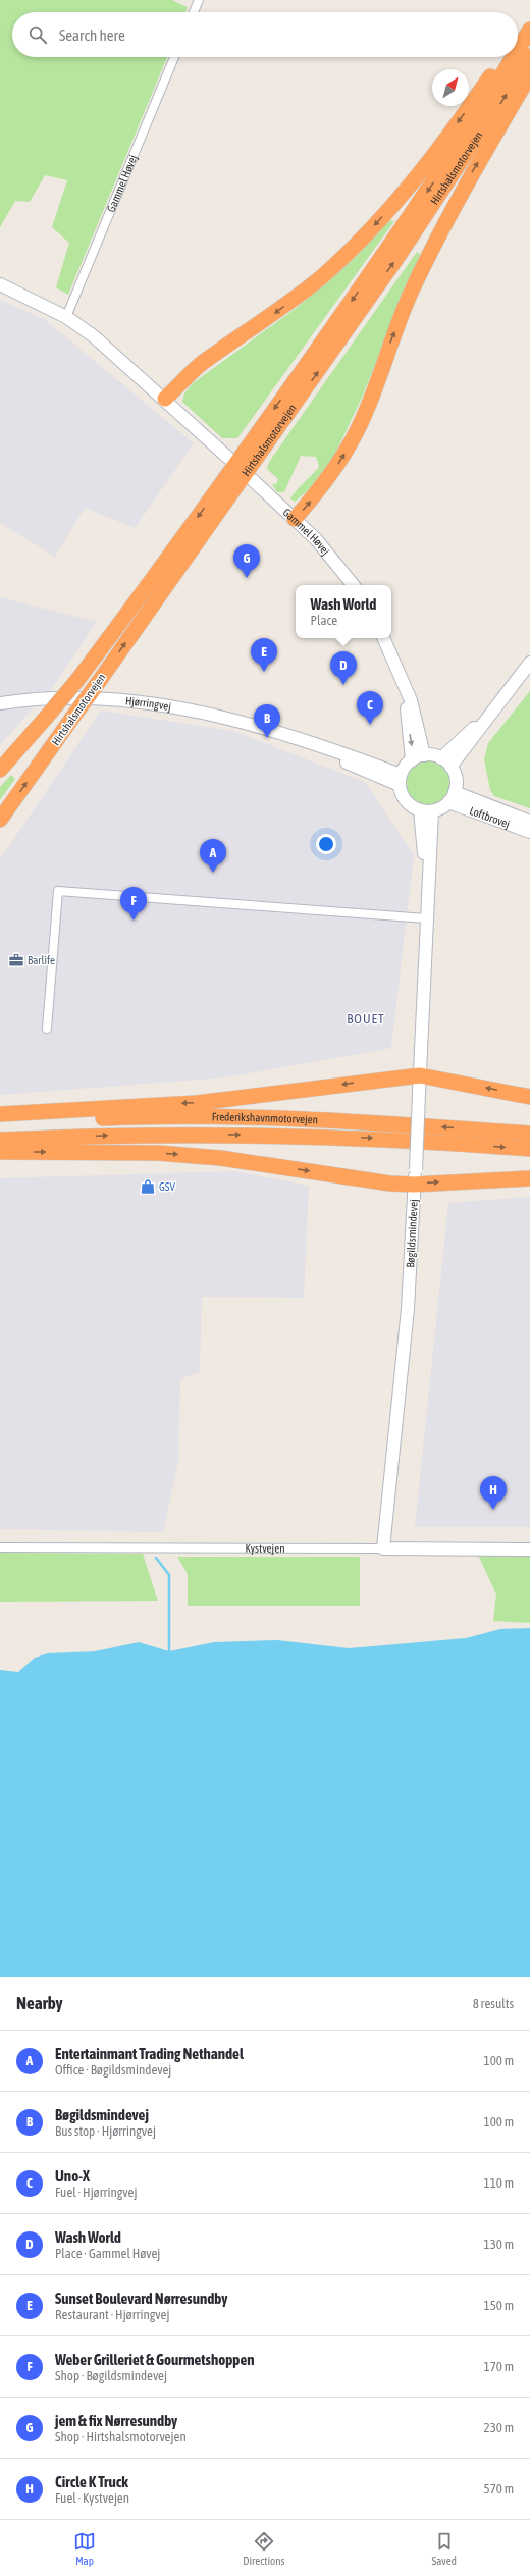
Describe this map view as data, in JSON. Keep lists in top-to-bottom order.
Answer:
{
  "streets": {
    "highway": ["Hirtshalsmotorvejen", "Frederikshavnmotorvejen"],
    "street": [
      "Gammel Høvej",
      "Hjørringvej",
      "Loftbrovej",
      "Bøgildsmindevej",
      "Kystvejen"
    ]
  },
  "crossings": [
    ["Hjørringvej", "Loftbrovej"],
    ["Hjørringvej", "Bøgildsmindevej"],
    ["Loftbrovej", "Bøgildsmindevej"],
    ["Bøgildsmindevej", "Kystvejen"]
  ],
  "districts": ["BOUET"],
  "places": {
    "office": ["Barlife"],
    "shop": ["GSV"]
  },
  "north": "top right",
  "page": {
    "search": "Search here",
    "pins": [
      "G",
      "E",
      "D",
      "C",
      "B",
      "A",
      "F",
      "H"
    ],
    "popup": ["Wash World", "Place"],
    "heading": ["Nearby", "8 results"],
    "list": [
      {
        "mark": "A",
        "name": "Entertainmant Trading Nethandel",
        "note": "Office · Bøgildsmindevej",
        "value": "100 m"
      },
      {
        "mark": "B",
        "name": "Bøgildsmindevej",
        "note": "Bus stop · Hjørringvej",
        "value": "100 m"
      },
      {
        "mark": "C",
        "name": "Uno-X",
        "note": "Fuel · Hjørringvej",
        "value": "110 m"
      },
      {
        "mark": "D",
        "name": "Wash World",
        "note": "Place · Gammel Høvej",
        "value": "130 m"
      },
      {
        "mark": "E",
        "name": "Sunset Boulevard Nørresundby",
        "note": "Restaurant · Hjørringvej",
        "value": "150 m"
      },
      {
        "mark": "F",
        "name": "Weber Grilleriet & Gourmetshoppen",
        "note": "Shop · Bøgildsmindevej",
        "value": "170 m"
      },
      {
        "mark": "G",
        "name": "jem & fix Nørresundby",
        "note": "Shop · Hirtshalsmotorvejen",
        "value": "230 m"
      },
      {
        "mark": "H",
        "name": "Circle K Truck",
        "note": "Fuel · Kystvejen",
        "value": "570 m"
      }
    ],
    "nav": ["Map", "Directions", "Saved"]
  }
}
